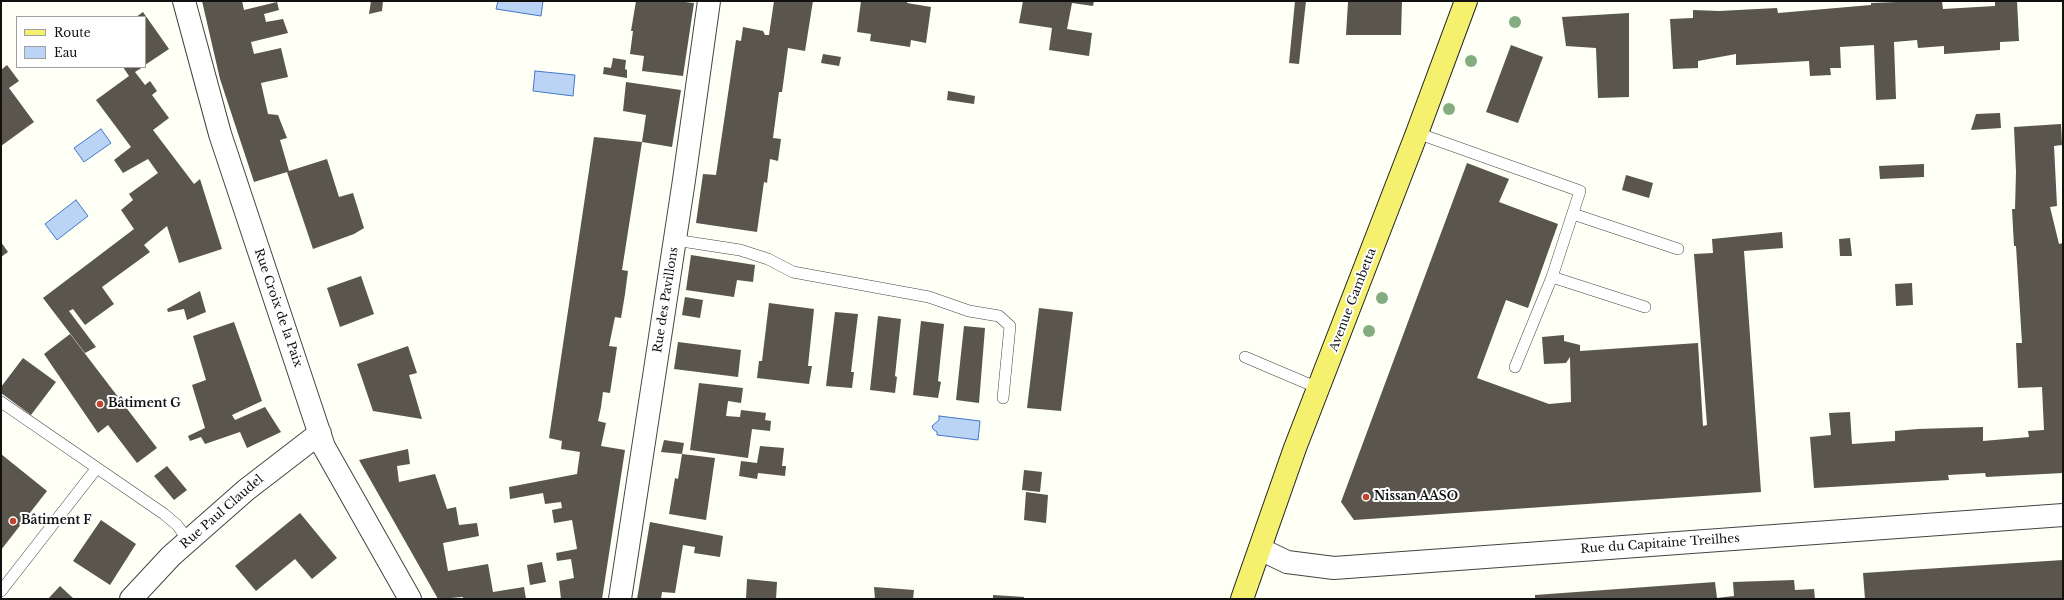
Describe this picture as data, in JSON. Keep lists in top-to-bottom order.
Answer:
{
  "streets": {
    "main road": ["Avenue Gambetta"],
    "street": [
      "Rue des Pavillons",
      "Rue Croix de la Paix",
      "Rue Paul Claudel",
      "Rue du Capitaine Treilhes"
    ]
  },
  "crossings": [
    ["Avenue Gambetta", "Rue du Capitaine Treilhes"],
    ["Rue Croix de la Paix", "Rue Paul Claudel"]
  ],
  "places": ["Bâtiment G", "Nissan AASO", "Bâtiment F"],
  "legend": ["Route", "Eau"]
}
